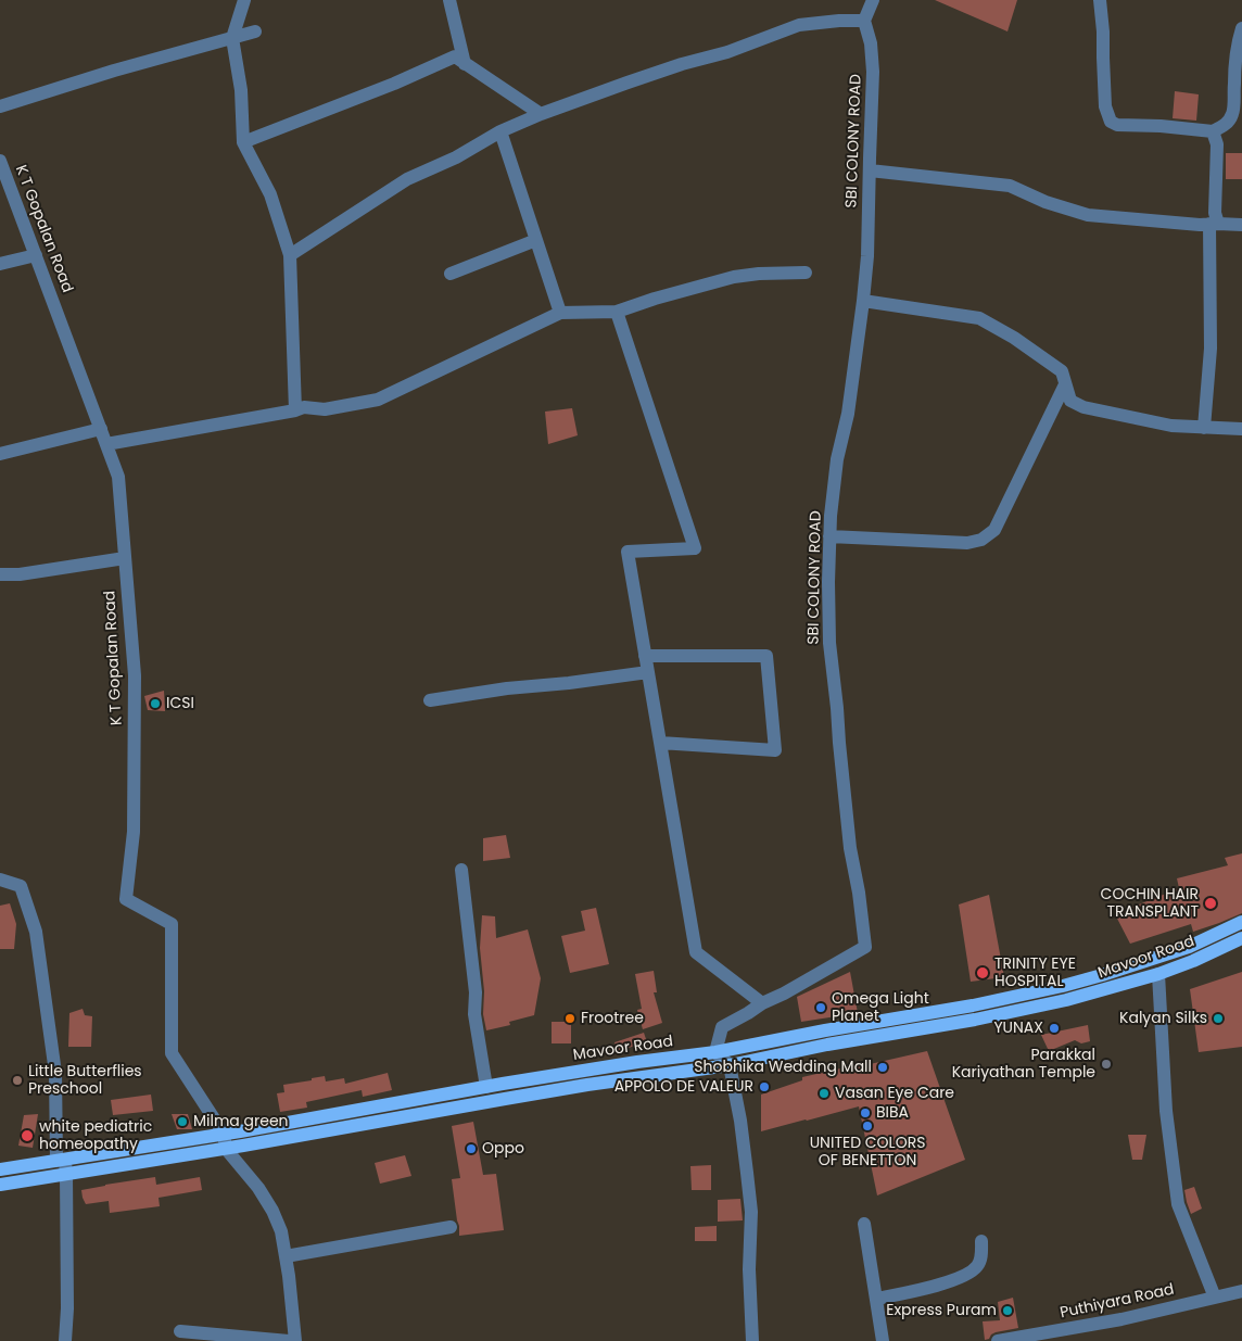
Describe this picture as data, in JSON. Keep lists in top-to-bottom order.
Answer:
{
  "streets": {
    "main road": ["Mavoor Road"],
    "street": ["SBI COLONY ROAD", "K T Gopalan Road", "Puthiyara Road"]
  },
  "crossings": [
    ["SBI COLONY ROAD", "Mavoor Road"],
    ["K T Gopalan Road", "Mavoor Road"]
  ],
  "places": [
    "ICSI",
    "COCHIN HAIR TRANSPLANT",
    "TRINITY EYE HOSPITAL",
    "Omega Light Planet",
    "Frootree",
    "Kalyan Silks",
    "YUNAX",
    "Parakkal Kariyathan Temple",
    "Shobhika Wedding Mall",
    "Little Butterflies Preschool",
    "APPOLO DE VALEUR",
    "Vasan Eye Care",
    "BIBA",
    "Milma green",
    "UNITED COLORS OF BENETTON",
    "white pediatric homeopathy",
    "Oppo",
    "Express Puram"
  ]
}
